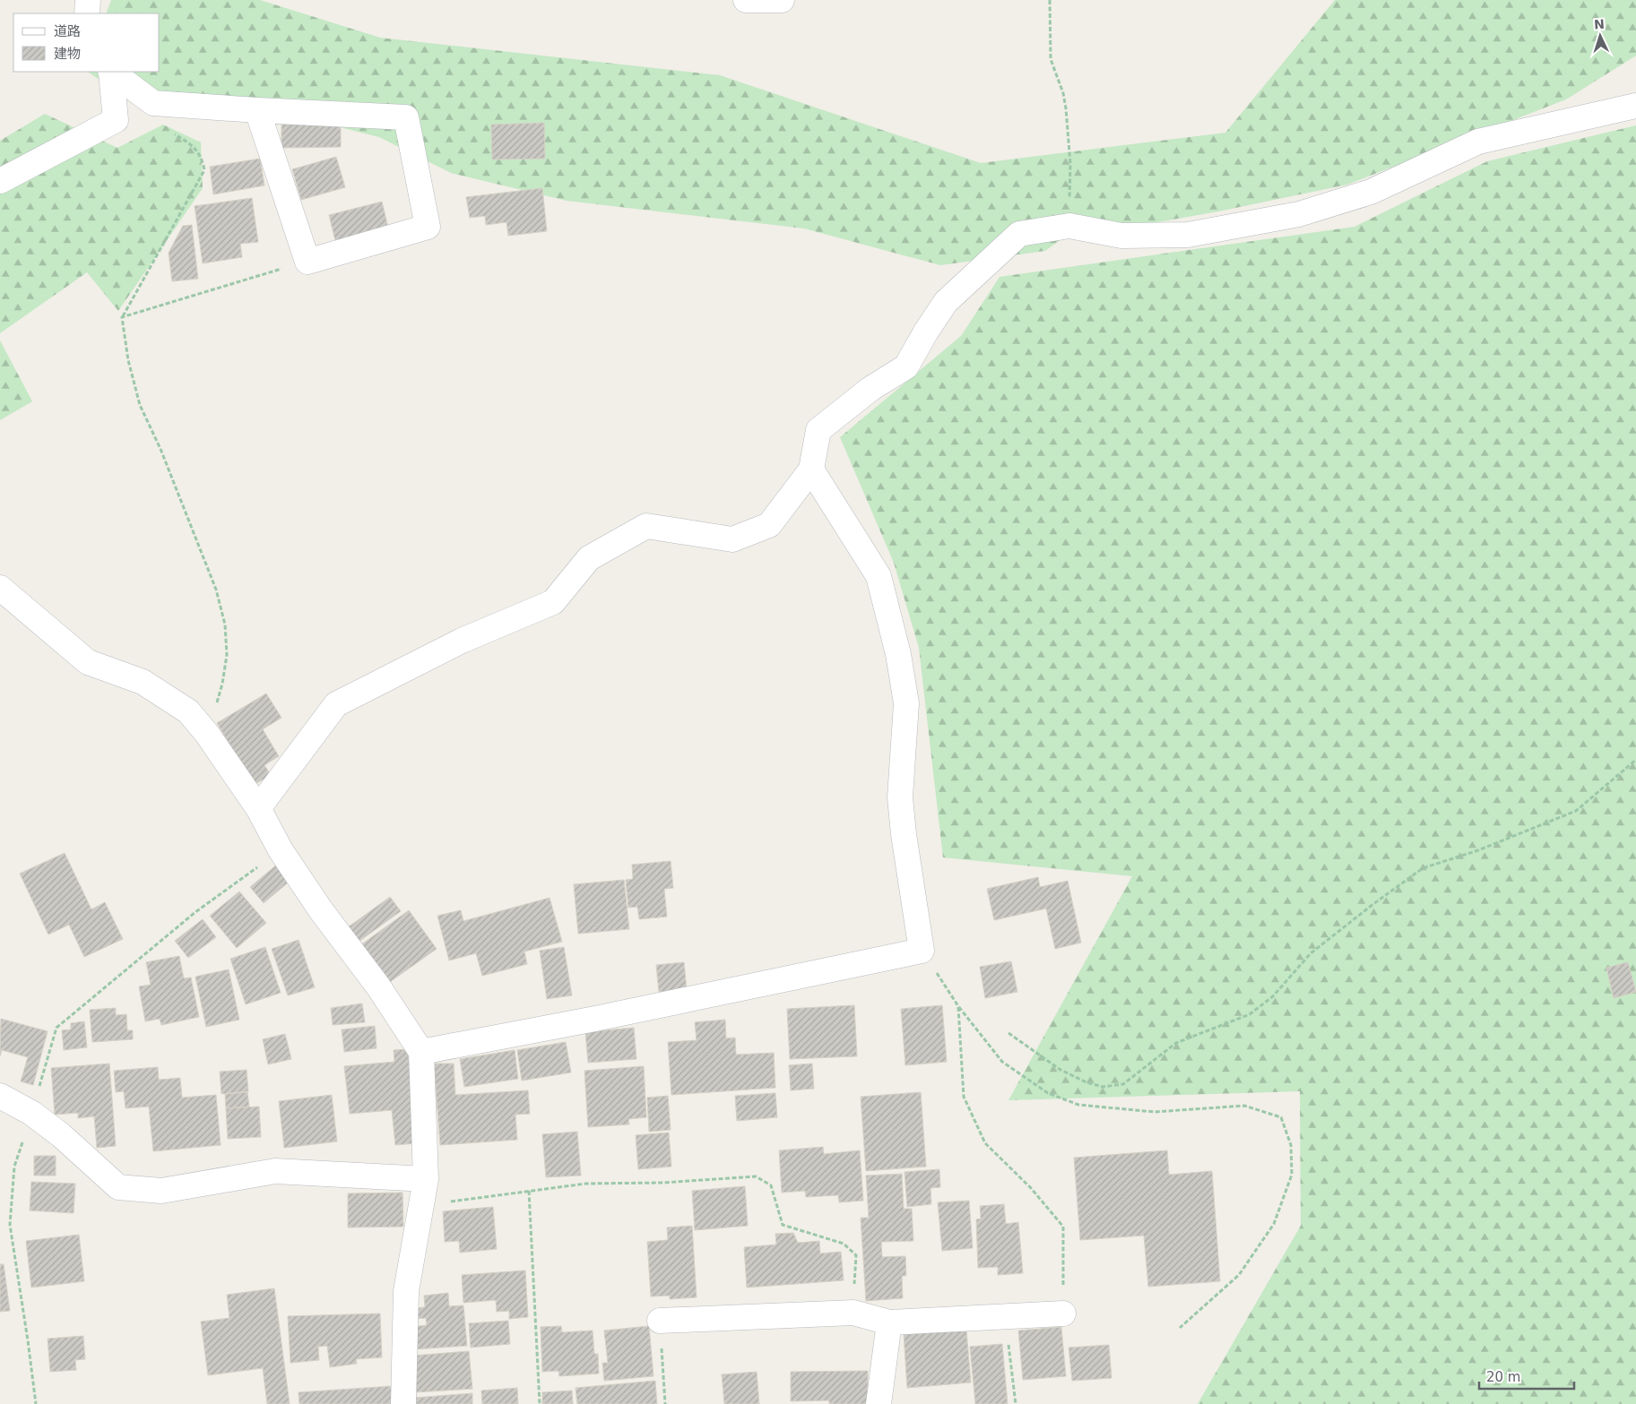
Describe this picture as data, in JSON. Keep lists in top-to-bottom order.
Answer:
{
  "legend": ["道路", "建物"],
  "scale_bar": "20 m",
  "north": "top"
}
